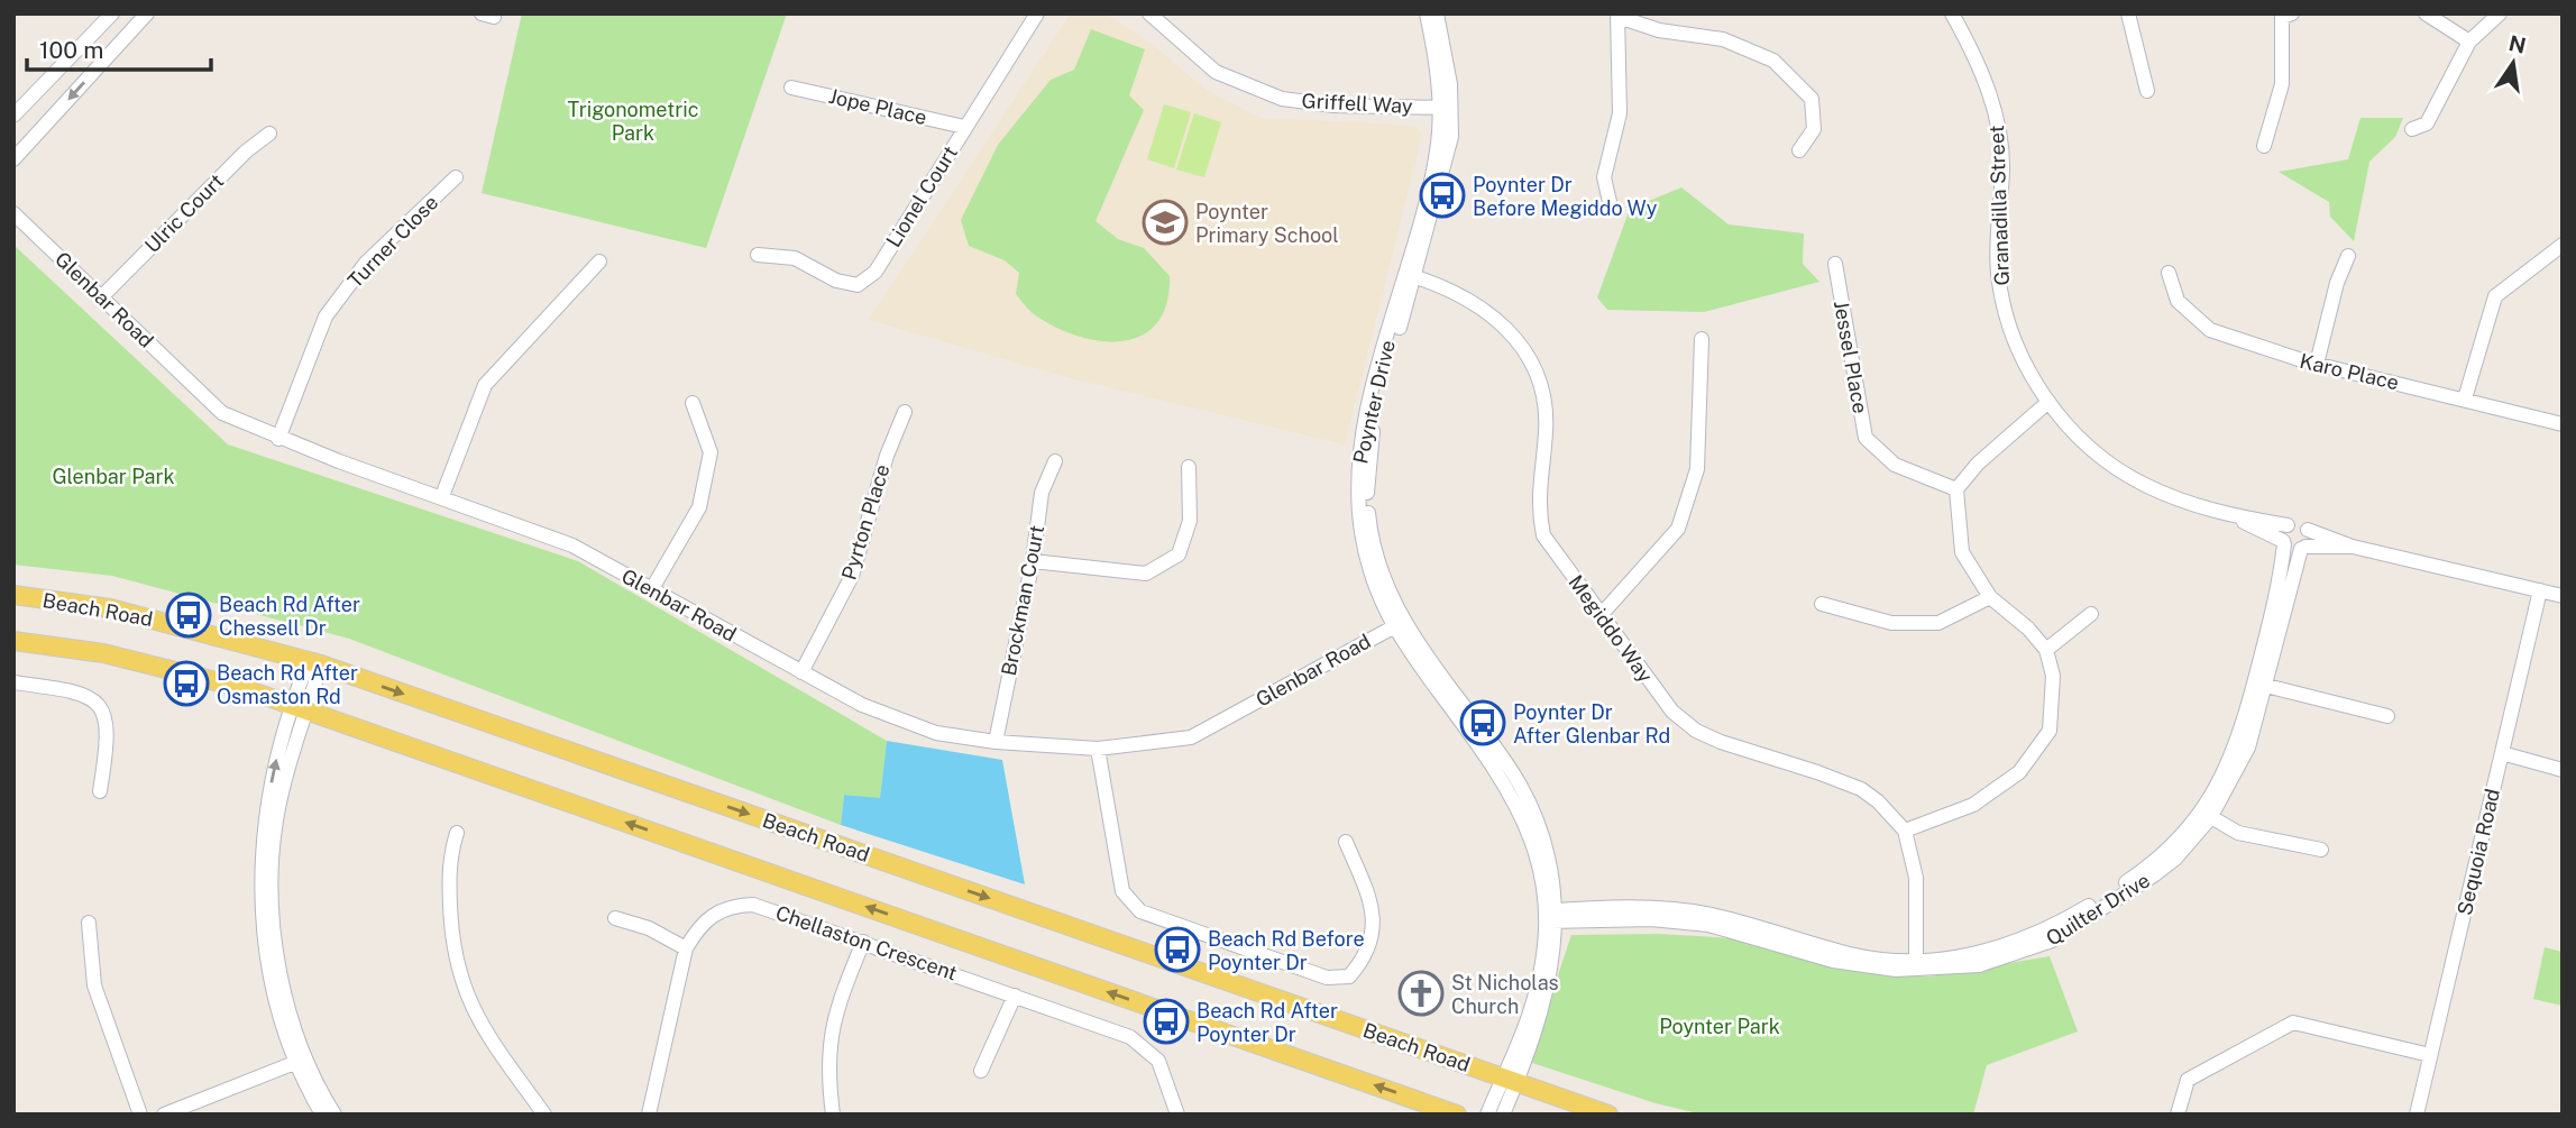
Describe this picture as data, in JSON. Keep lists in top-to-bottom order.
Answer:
{
  "streets": {
    "main road": ["Beach Road"],
    "street": [
      "Griffell Way",
      "Jope Place",
      "Lionel Court",
      "Granadilla Street",
      "Ulric Court",
      "Turner Close",
      "Glenbar Road",
      "Jessel Place",
      "Karo Place",
      "Poynter Drive",
      "Pyrton Place",
      "Brockman Court",
      "Megiddo Way",
      "Sequoia Road",
      "Quilter Drive",
      "Chellaston Crescent"
    ]
  },
  "crossings": [
    ["Griffell Way", "Poynter Drive"],
    ["Jope Place", "Lionel Court"],
    ["Granadilla Street", "Quilter Drive"],
    ["Ulric Court", "Glenbar Road"],
    ["Turner Close", "Glenbar Road"],
    ["Glenbar Road", "Poynter Drive"],
    ["Glenbar Road", "Pyrton Place"],
    ["Glenbar Road", "Brockman Court"],
    ["Poynter Drive", "Beach Road"],
    ["Poynter Drive", "Megiddo Way"],
    ["Poynter Drive", "Quilter Drive"]
  ],
  "parks": ["Trigonometric Park", "Glenbar Park", "Poynter Park"],
  "places": {
    "bus stop": [
      "Poynter Dr Before Megiddo Wy",
      "Beach Rd After Chessell Dr",
      "Beach Rd After Osmaston Rd",
      "Poynter Dr After Glenbar Rd",
      "Beach Rd Before Poynter Dr",
      "Beach Rd After Poynter Dr"
    ],
    "school or university": ["Poynter Primary School"],
    "church": ["St Nicholas Church"]
  },
  "scale_bar": "100 m",
  "north": "top"
}
